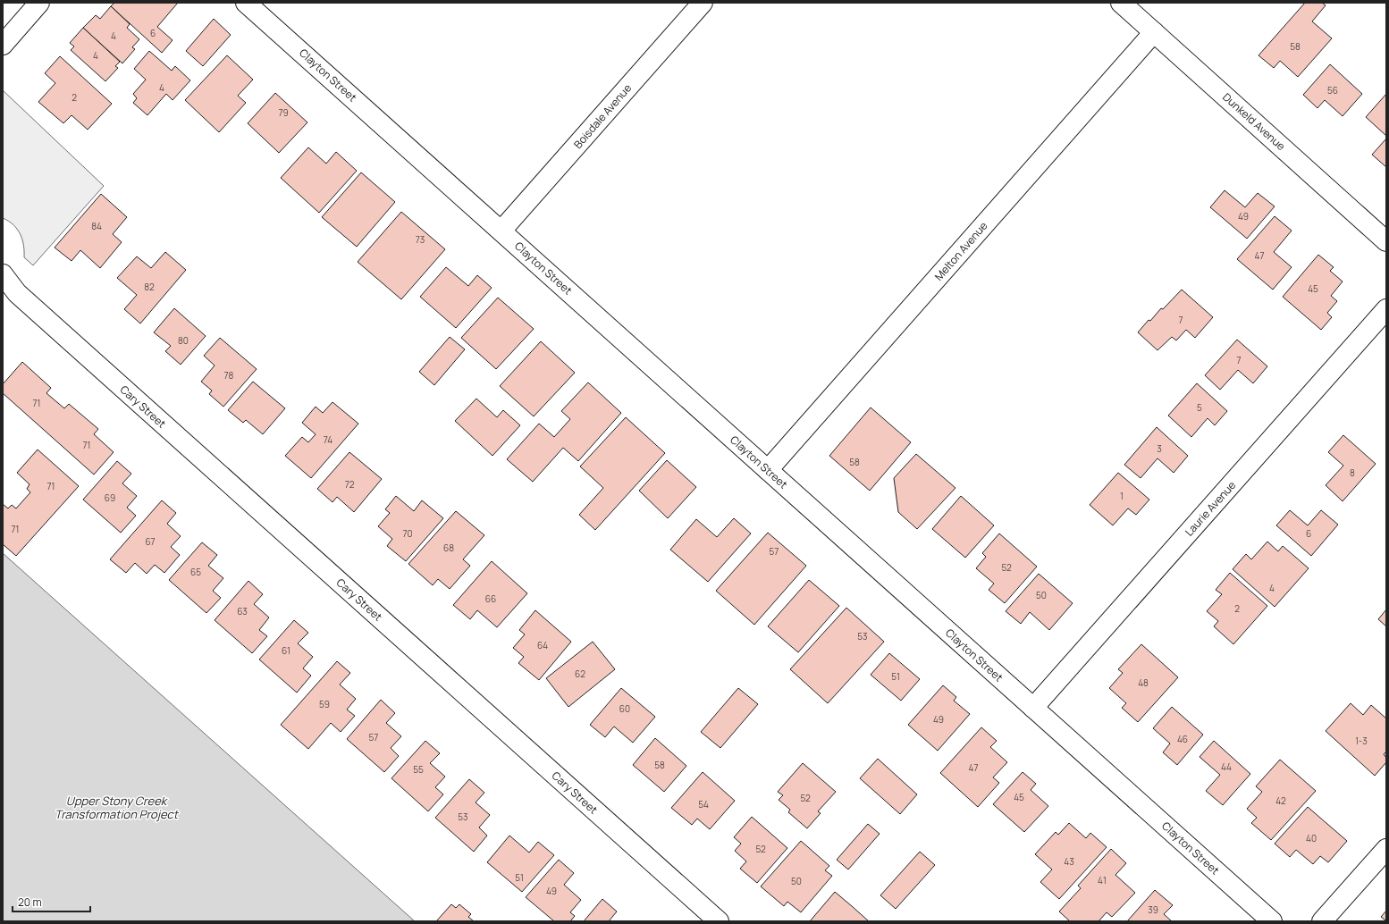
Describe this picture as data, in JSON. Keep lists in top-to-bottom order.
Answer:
{
  "streets": {
    "street": [
      "Clayton Street",
      "Boisdale Avenue",
      "Dunkeld Avenue",
      "Melton Avenue",
      "Cary Street",
      "Laurie Avenue"
    ]
  },
  "crossings": [
    ["Clayton Street", "Boisdale Avenue"],
    ["Clayton Street", "Melton Avenue"],
    ["Clayton Street", "Laurie Avenue"],
    ["Dunkeld Avenue", "Melton Avenue"]
  ],
  "water": ["Upper Stony Creek Transformation Project"],
  "house_numbers": [
    "6",
    "4",
    "58",
    "4",
    "4",
    "56",
    "2",
    "79",
    "49",
    "84",
    "73",
    "47",
    "82",
    "45",
    "7",
    "80",
    "7",
    "78",
    "71",
    "5",
    "74",
    "71",
    "3",
    "58",
    "8",
    "72",
    "71",
    "1",
    "69",
    "71",
    "70",
    "6",
    "67",
    "68",
    "57",
    "52",
    "65",
    "4",
    "50",
    "66",
    "2",
    "63",
    "53",
    "64",
    "61",
    "62",
    "51",
    "48",
    "59",
    "60",
    "49",
    "57",
    "46",
    "1-3",
    "58",
    "44",
    "47",
    "55",
    "45",
    "52",
    "42",
    "54",
    "53",
    "40",
    "52",
    "43",
    "51",
    "41",
    "50",
    "49",
    "39"
  ],
  "scale_bar": "20 m"
}
